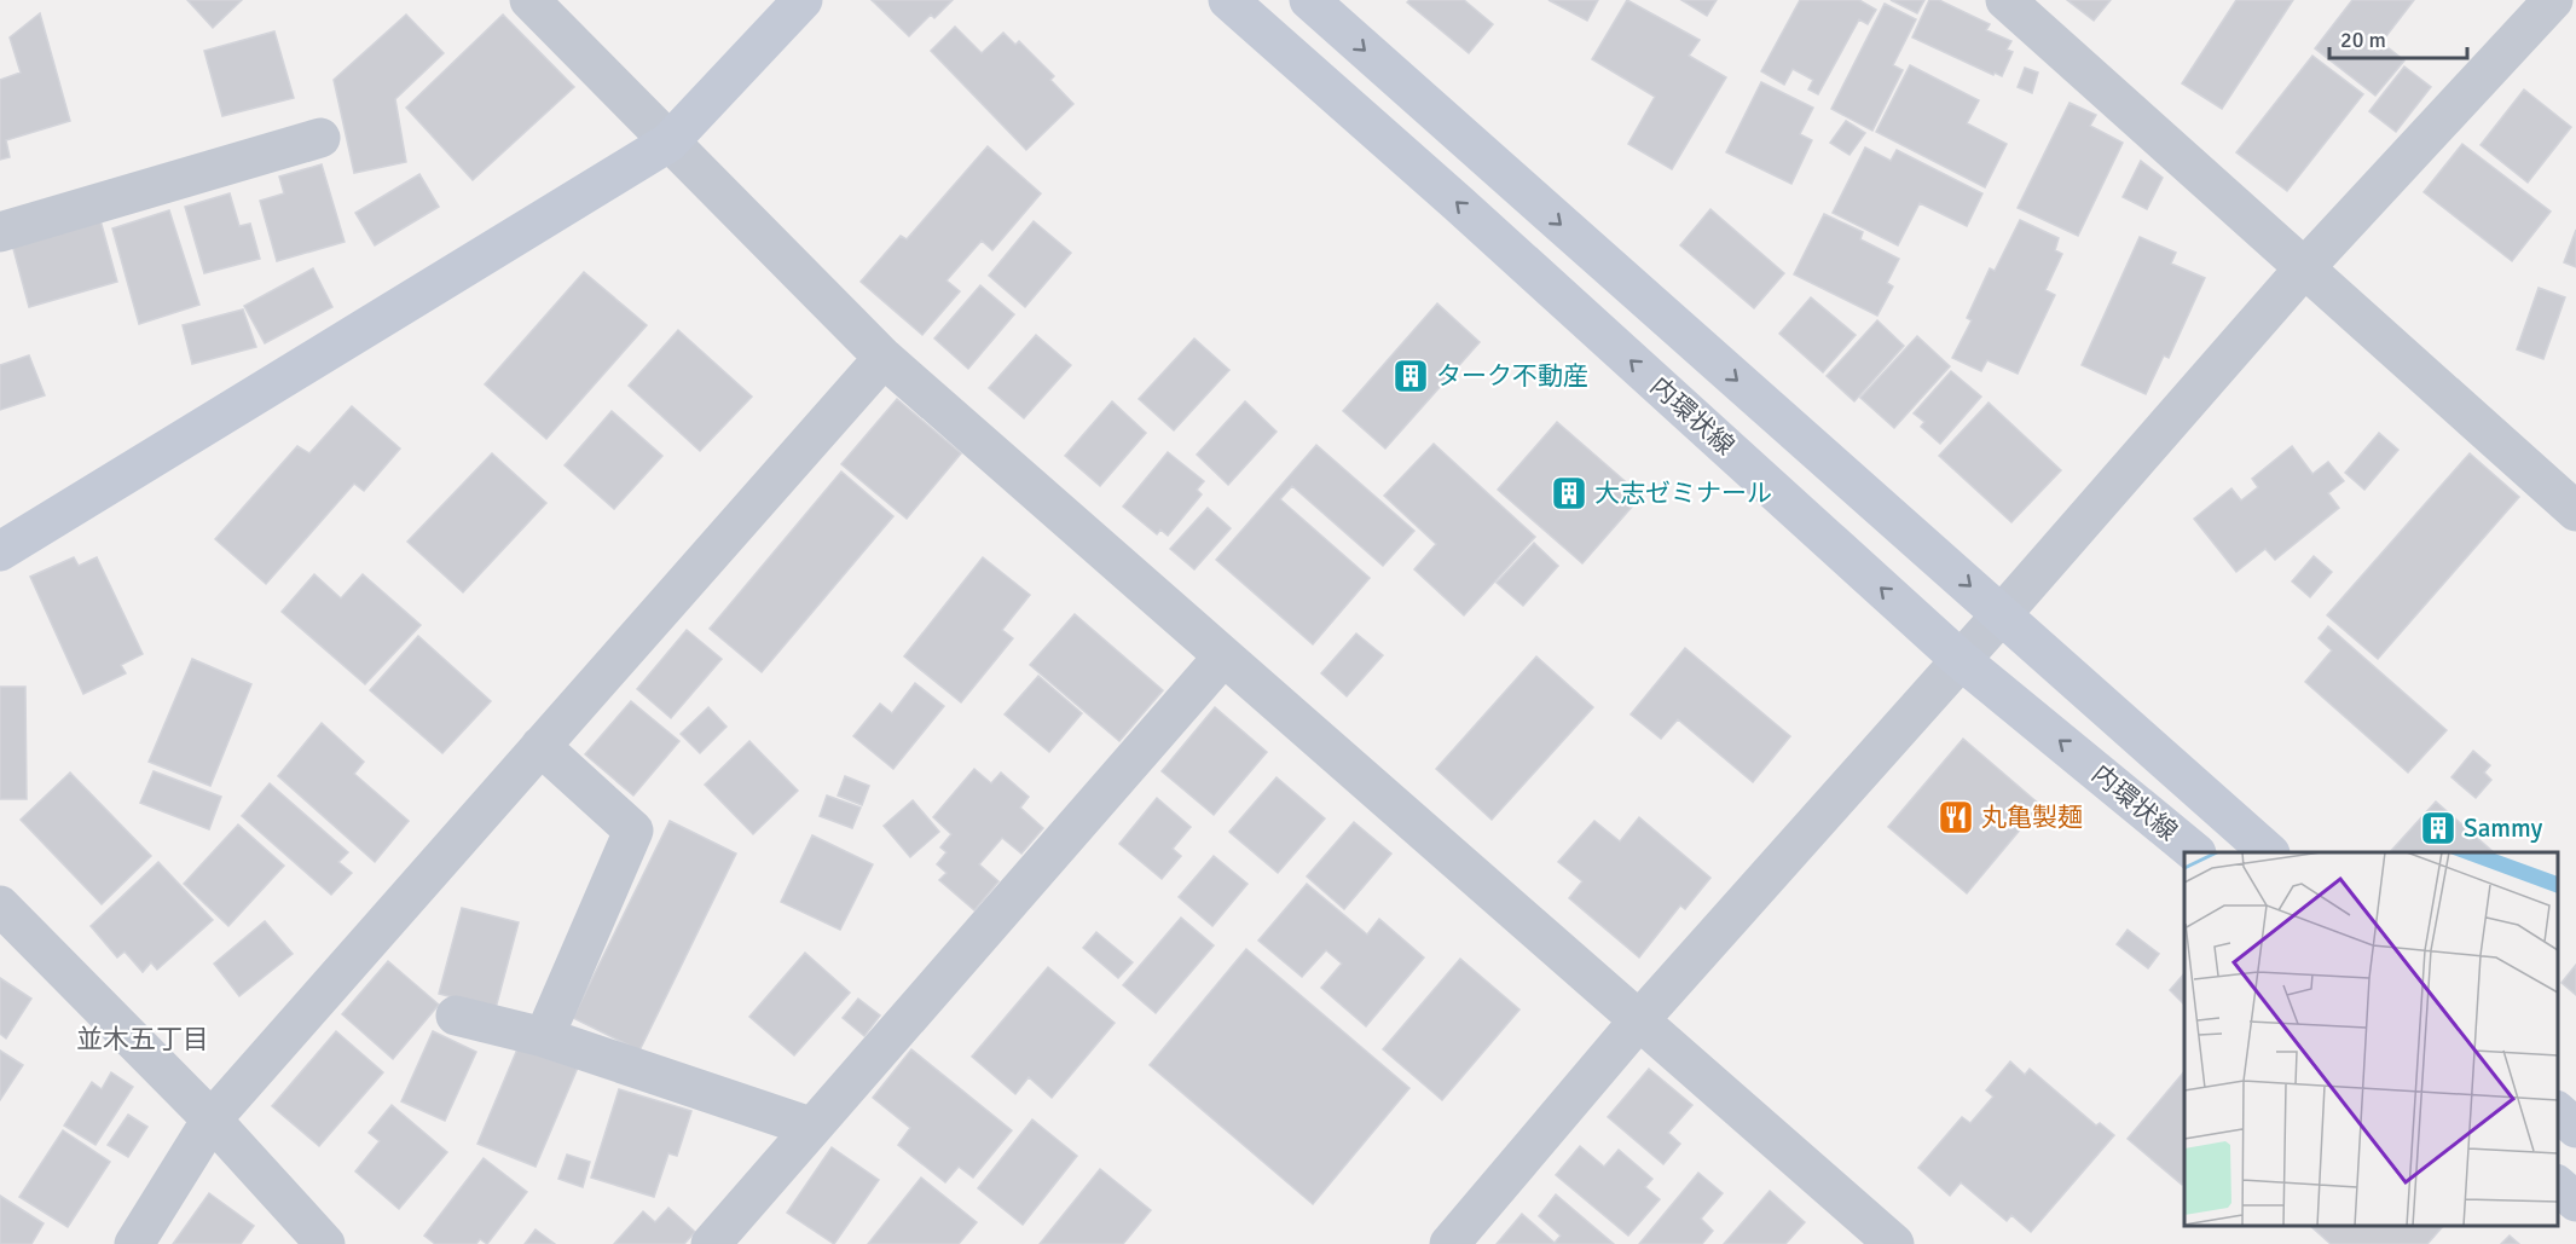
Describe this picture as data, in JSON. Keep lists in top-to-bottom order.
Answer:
{
  "streets": {
    "street": ["内環状線"]
  },
  "districts": ["並木五丁目"],
  "places": {
    "building": ["ターク不動産", "大志ゼミナール", "Sammy"],
    "restaurant": ["丸亀製麺"]
  },
  "scale_bar": "20 m"
}
